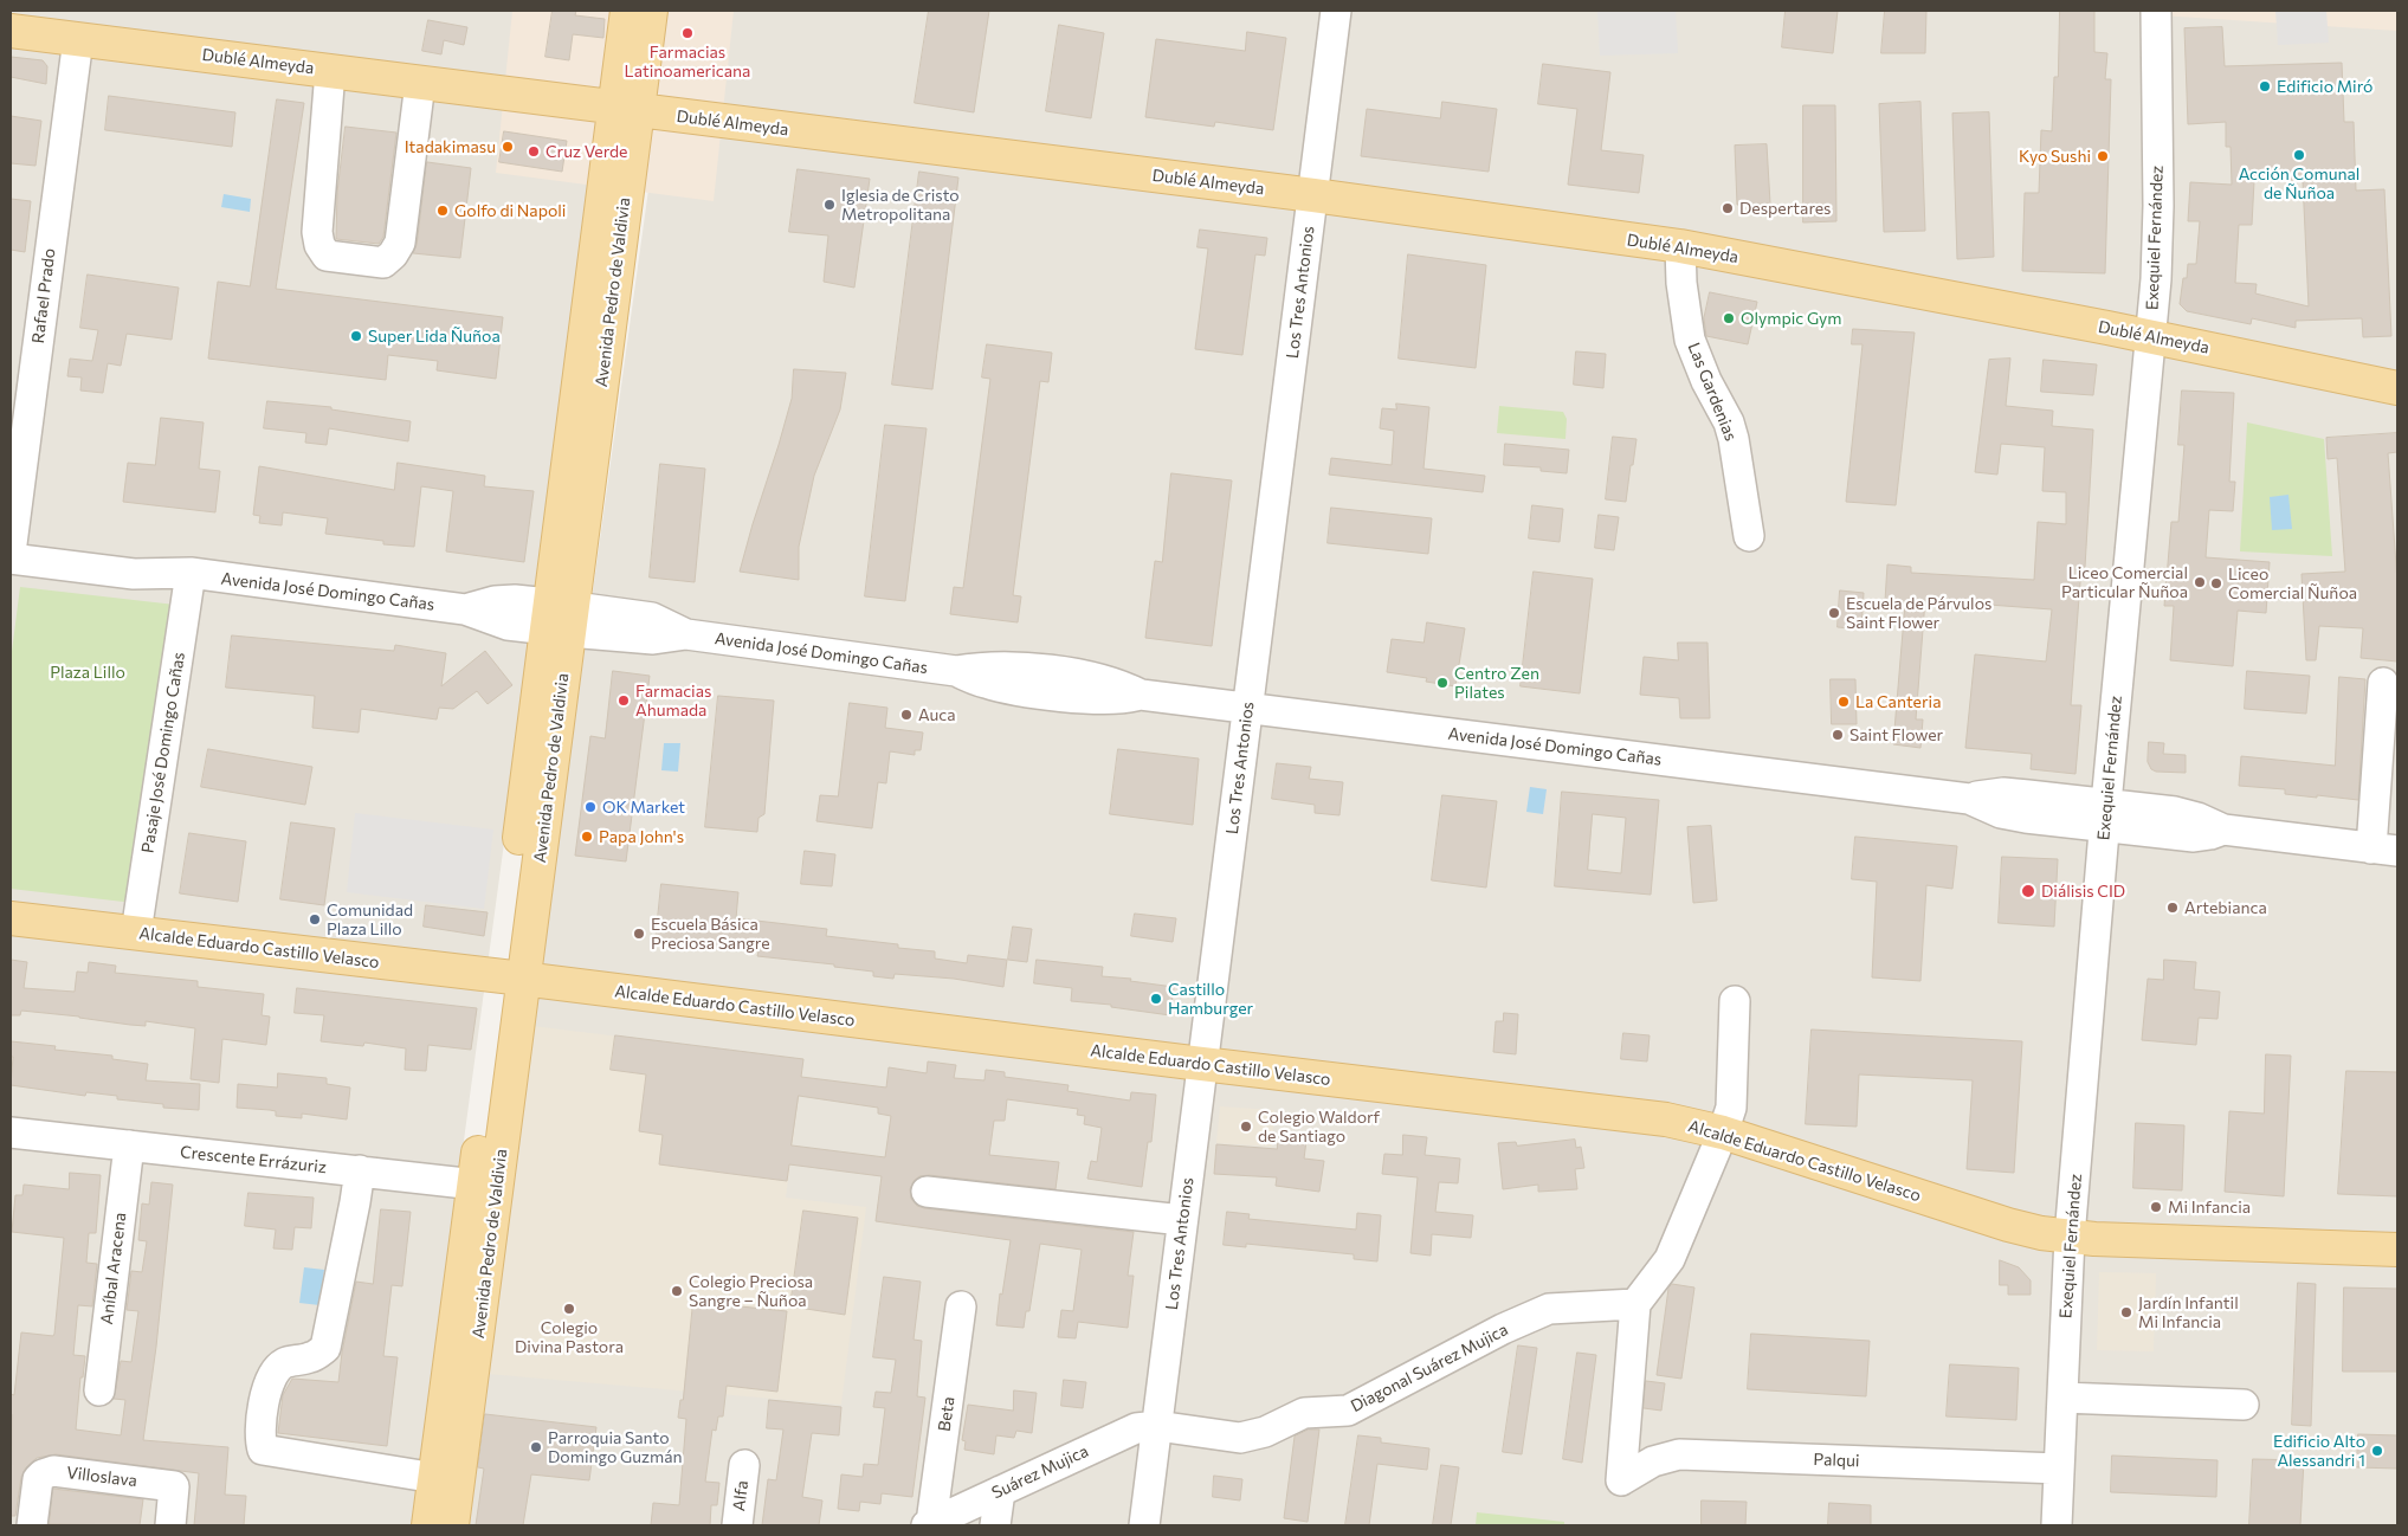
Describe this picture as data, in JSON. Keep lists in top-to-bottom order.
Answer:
{
  "streets": {
    "main road": ["Dublé Almeyda", "Avenida Pedro de Valdivia", "Alcalde Eduardo Castillo Velasco"],
    "street": [
      "Exequiel Fernández",
      "Los Tres Antonios",
      "Rafael Prado",
      "Las Gardenias",
      "Avenida José Domingo Cañas",
      "Pasaje José Domingo Cañas",
      "Crescente Errázuriz",
      "Aníbal Aracena",
      "Diagonal Suárez Mujica",
      "Beta",
      "Palqui",
      "Suárez Mujica",
      "Villoslava",
      "Alfa"
    ]
  },
  "crossings": [
    ["Dublé Almeyda", "Exequiel Fernández"],
    ["Dublé Almeyda", "Avenida Pedro de Valdivia"],
    ["Dublé Almeyda", "Los Tres Antonios"],
    ["Dublé Almeyda", "Rafael Prado"],
    ["Dublé Almeyda", "Las Gardenias"],
    ["Exequiel Fernández", "Avenida José Domingo Cañas"],
    ["Exequiel Fernández", "Alcalde Eduardo Castillo Velasco"],
    ["Exequiel Fernández", "Palqui"],
    ["Avenida Pedro de Valdivia", "Avenida José Domingo Cañas"],
    ["Avenida Pedro de Valdivia", "Alcalde Eduardo Castillo Velasco"],
    ["Avenida Pedro de Valdivia", "Crescente Errázuriz"],
    ["Los Tres Antonios", "Avenida José Domingo Cañas"],
    ["Los Tres Antonios", "Alcalde Eduardo Castillo Velasco"],
    ["Los Tres Antonios", "Diagonal Suárez Mujica"],
    ["Los Tres Antonios", "Suárez Mujica"],
    ["Rafael Prado", "Avenida José Domingo Cañas"],
    ["Avenida José Domingo Cañas", "Pasaje José Domingo Cañas"],
    ["Pasaje José Domingo Cañas", "Alcalde Eduardo Castillo Velasco"],
    ["Crescente Errázuriz", "Aníbal Aracena"],
    ["Diagonal Suárez Mujica", "Palqui"],
    ["Diagonal Suárez Mujica", "Suárez Mujica"],
    ["Beta", "Suárez Mujica"]
  ],
  "parks": ["Plaza Lillo"],
  "places": [
    "Farmacias Latinoamericana",
    "Edificio Miró",
    "Itadakimasu",
    "Cruz Verde",
    "Acción Comunal de Ñuñoa",
    "Kyo Sushi",
    "Iglesia de Cristo Metropolitana",
    "Despertares",
    "Golfo di Napoli",
    "Olympic Gym",
    "Super Lida Ñuñoa",
    "Liceo Comercial Particular Ñuñoa",
    "Liceo Comercial Ñuñoa",
    "Escuela de Párvulos Saint Flower",
    "Centro Zen Pilates",
    "Farmacias Ahumada",
    "La Canteria",
    "Auca",
    "Saint Flower",
    "OK Market",
    "Papa John's",
    "Diálisis CID",
    "Artebianca",
    "Comunidad Plaza Lillo",
    "Escuela Básica Preciosa Sangre",
    "Castillo Hamburger",
    "Colegio Waldorf de Santiago",
    "Mi Infancia",
    "Colegio Preciosa Sangre – Ñuñoa",
    "Colegio Divina Pastora",
    "Jardín Infantil Mi Infancia",
    "Parroquia Santo Domingo Guzmán",
    "Edificio Alto Alessandri 1"
  ]
}
